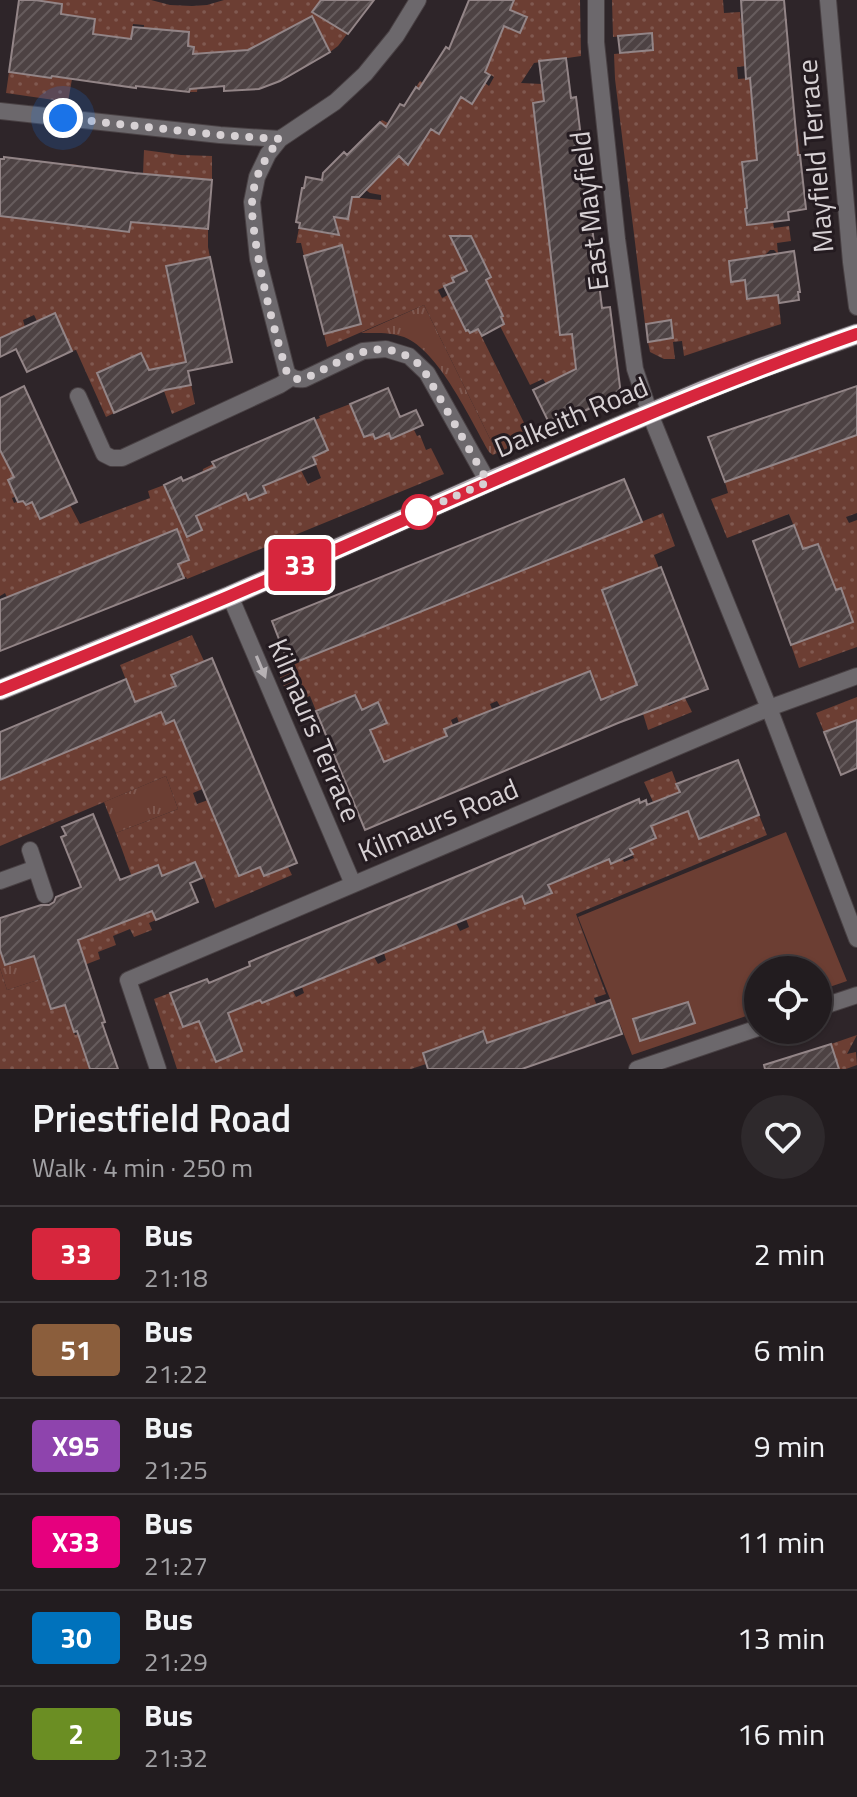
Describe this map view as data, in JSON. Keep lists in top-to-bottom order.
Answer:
{
  "streets": {
    "main road": ["Dalkeith Road"],
    "street": [
      "Mayfield Terrace",
      "East Mayfield",
      "Kilmaurs Terrace",
      "Kilmaurs Road"
    ]
  },
  "crossings": [
    ["East Mayfield", "Dalkeith Road"],
    ["East Mayfield", "Kilmaurs Road"],
    ["Dalkeith Road", "Kilmaurs Terrace"],
    ["Kilmaurs Terrace", "Kilmaurs Road"]
  ],
  "one_way": ["Kilmaurs Terrace"],
  "lines": ["bus line 33"],
  "page": {
    "on_map": "33",
    "heading": ["Priestfield Road", "Walk · 4 min · 250 m"],
    "list": [
      {
        "mark": "33",
        "name": "Bus",
        "note": "21:18",
        "value": "2 min"
      },
      {
        "mark": "51",
        "name": "Bus",
        "note": "21:22",
        "value": "6 min"
      },
      {
        "mark": "X95",
        "name": "Bus",
        "note": "21:25",
        "value": "9 min"
      },
      {
        "mark": "X33",
        "name": "Bus",
        "note": "21:27",
        "value": "11 min"
      },
      {
        "mark": "30",
        "name": "Bus",
        "note": "21:29",
        "value": "13 min"
      },
      {
        "mark": "2",
        "name": "Bus",
        "note": "21:32",
        "value": "16 min"
      }
    ]
  }
}
